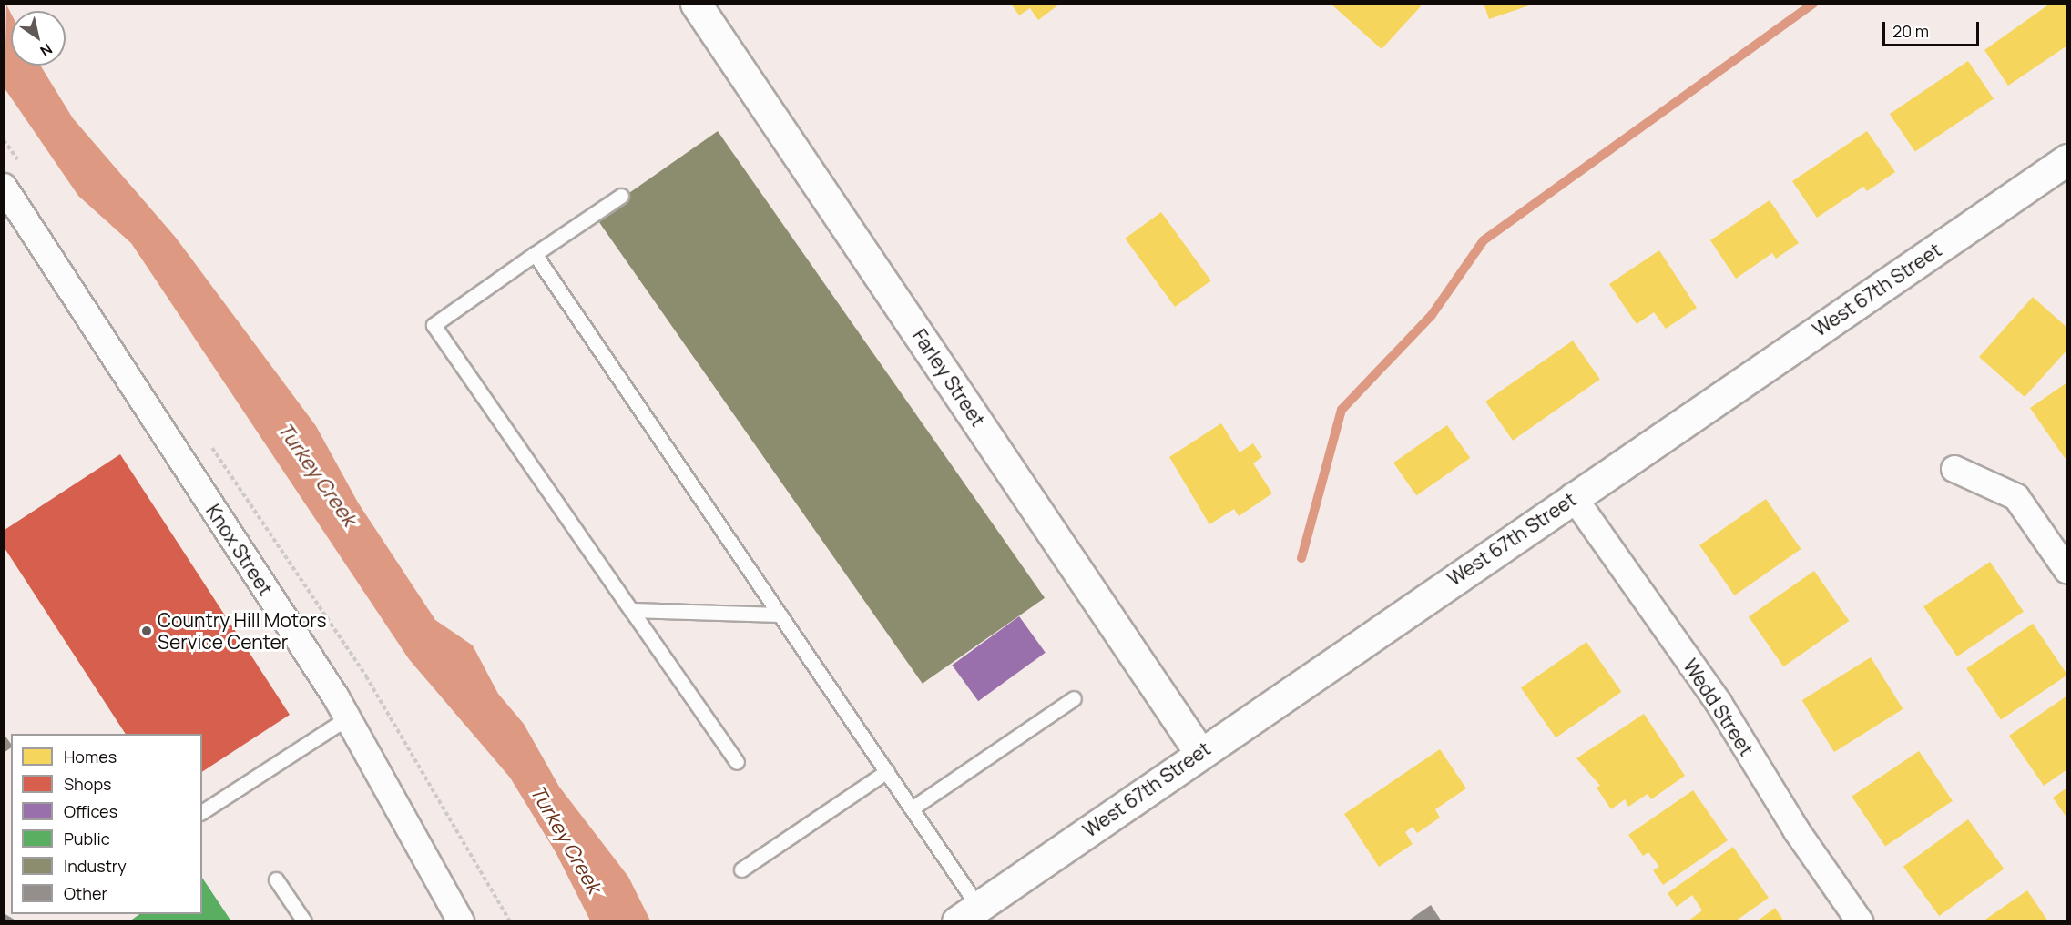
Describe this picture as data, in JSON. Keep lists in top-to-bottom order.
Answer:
{
  "streets": {
    "street": [
      "West 67th Street",
      "Farley Street",
      "Knox Street",
      "Wedd Street"
    ]
  },
  "crossings": [
    ["West 67th Street", "Farley Street"],
    ["West 67th Street", "Wedd Street"]
  ],
  "water": ["Turkey Creek"],
  "places": ["Country Hill Motors Service Center"],
  "legend": [
    "Homes",
    "Shops",
    "Offices",
    "Public",
    "Industry",
    "Other"
  ],
  "scale_bar": "20 m",
  "north": "bottom right"
}
